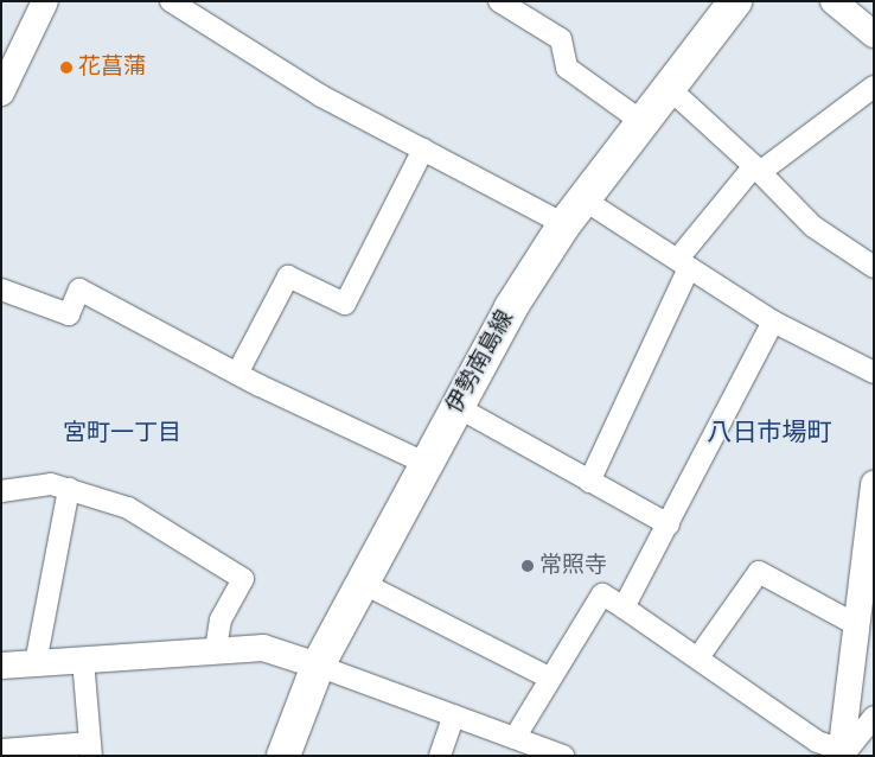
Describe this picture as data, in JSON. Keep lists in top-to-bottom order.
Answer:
{
  "streets": {
    "main road": ["伊勢南島線"]
  },
  "districts": ["宮町一丁目", "八日市場町"],
  "places": ["花菖蒲", "常照寺"]
}
